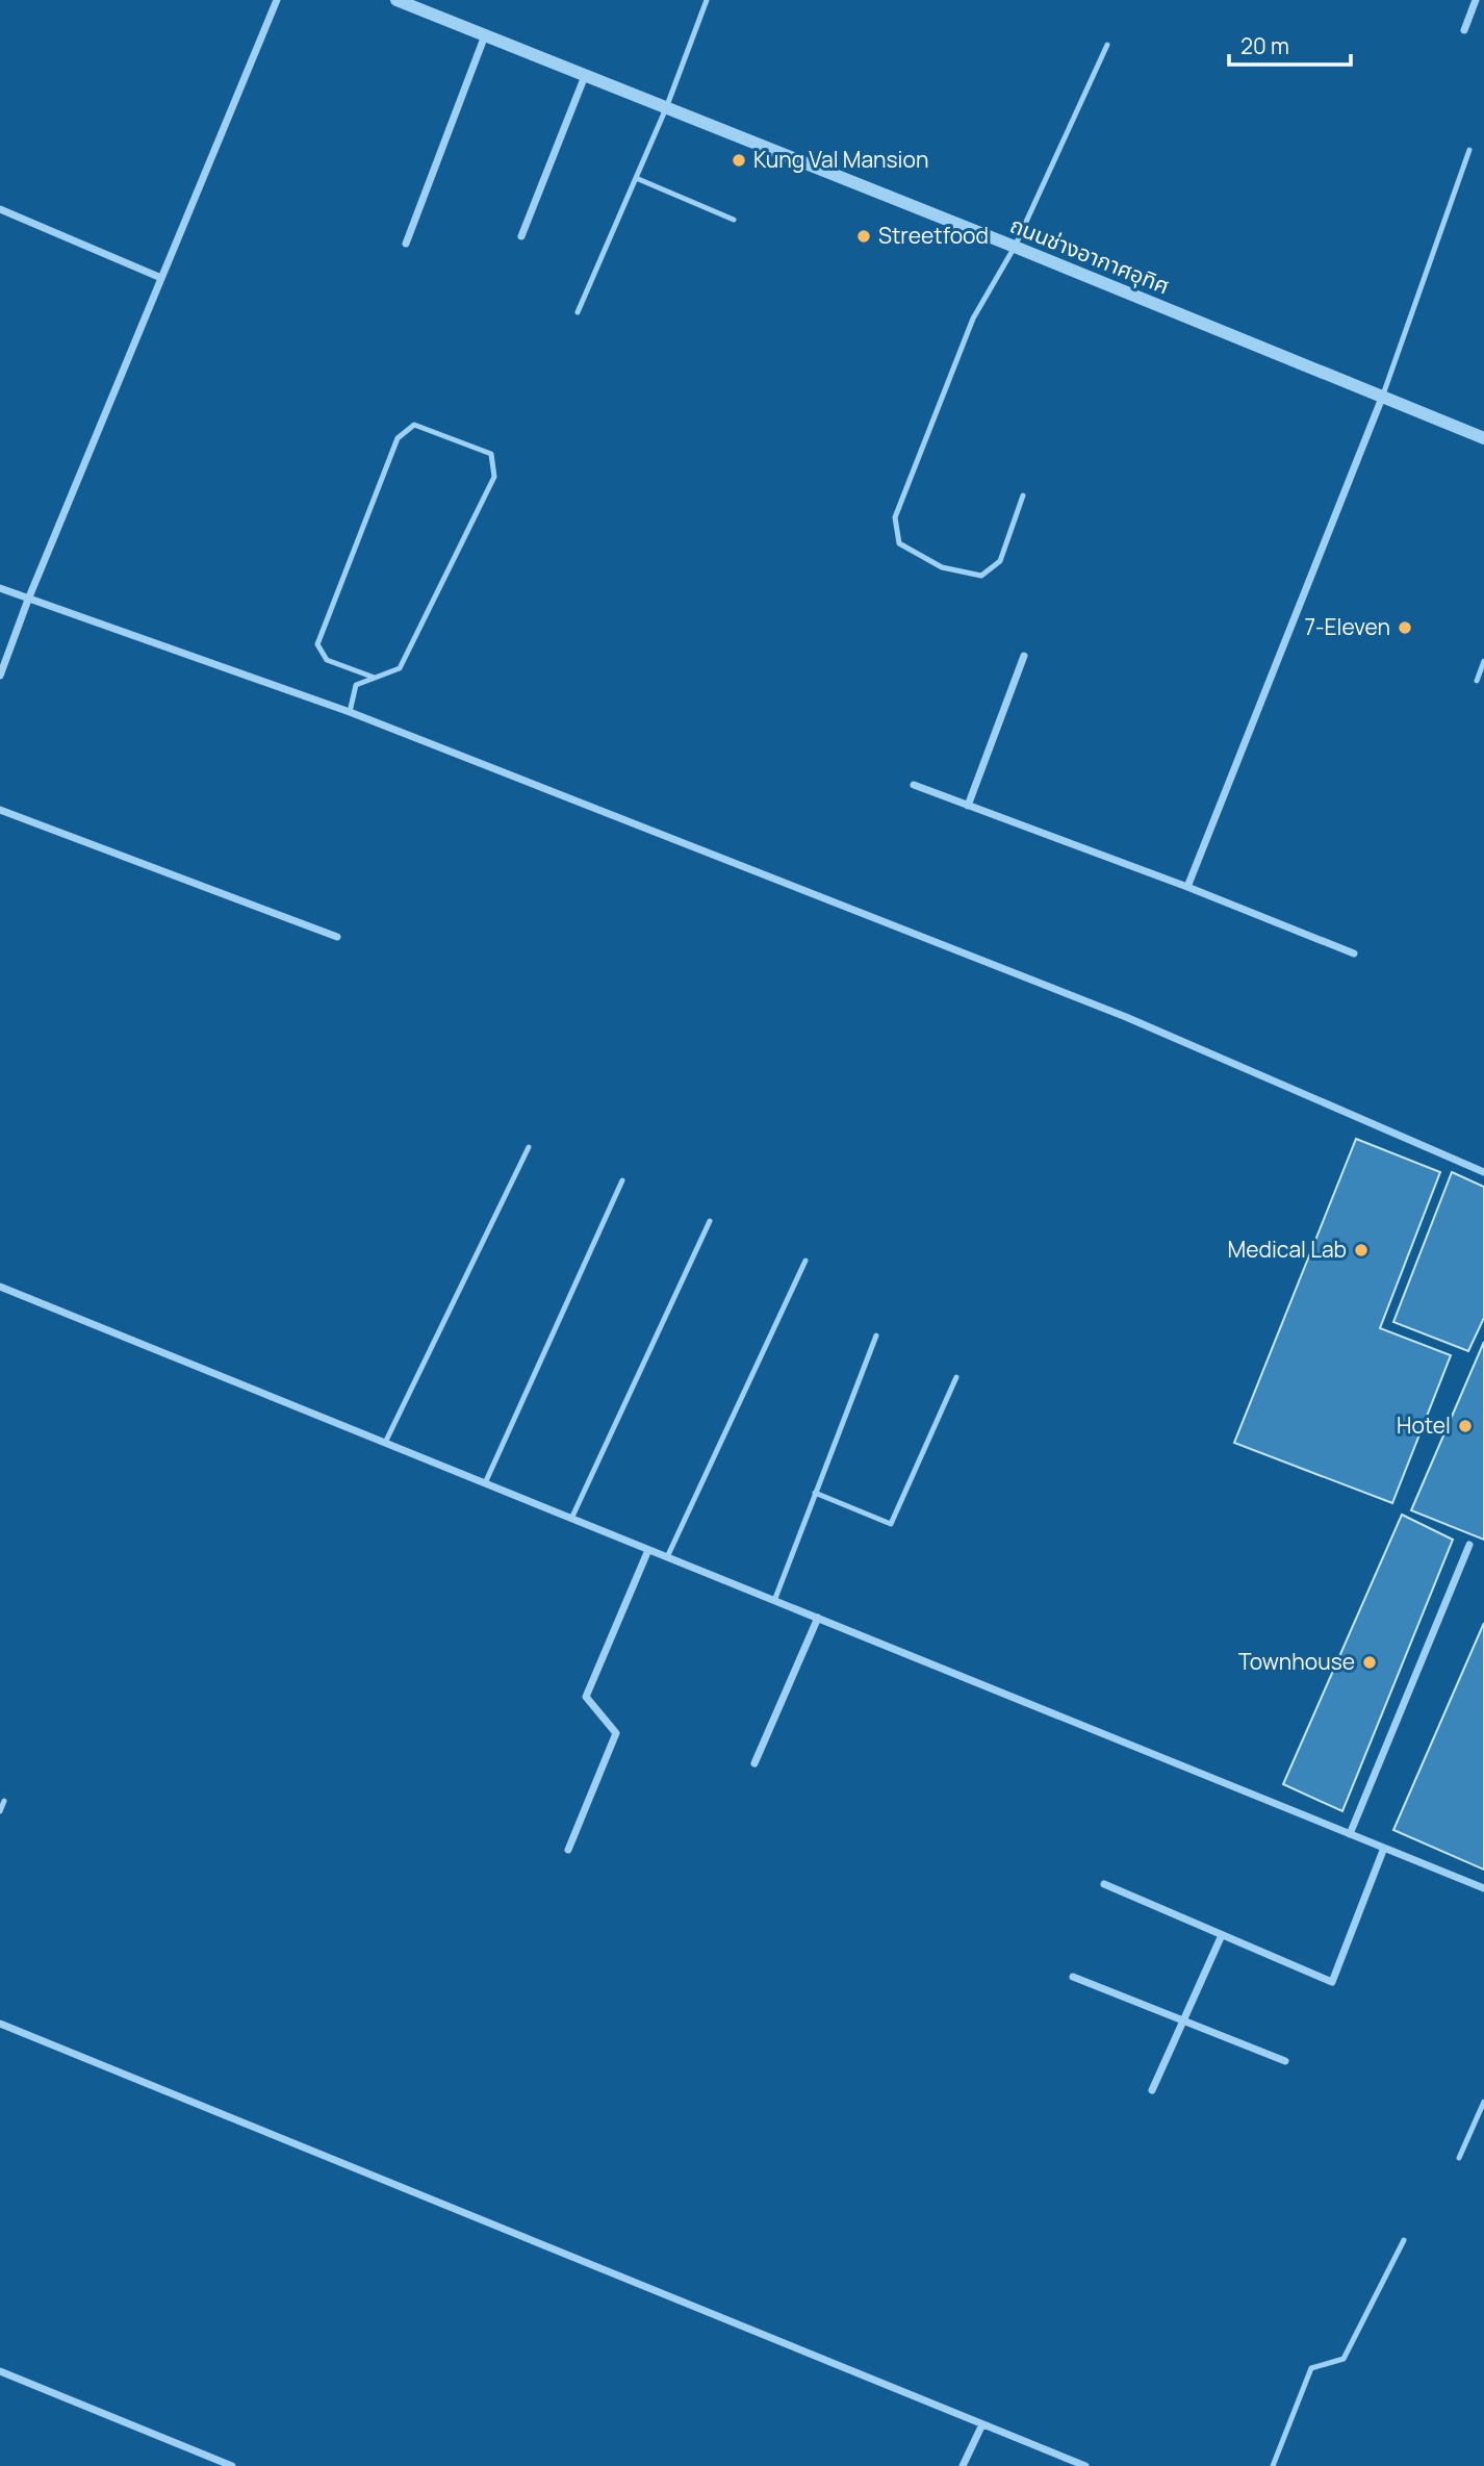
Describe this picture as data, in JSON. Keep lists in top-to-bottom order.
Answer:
{
  "streets": {
    "street": ["ถนนช่างอากาศอุทิศ"]
  },
  "places": [
    "Kung Val Mansion",
    "Streetfood",
    "7-Eleven",
    "Medical Lab",
    "Hotel",
    "Townhouse"
  ],
  "scale_bar": "20 m"
}
